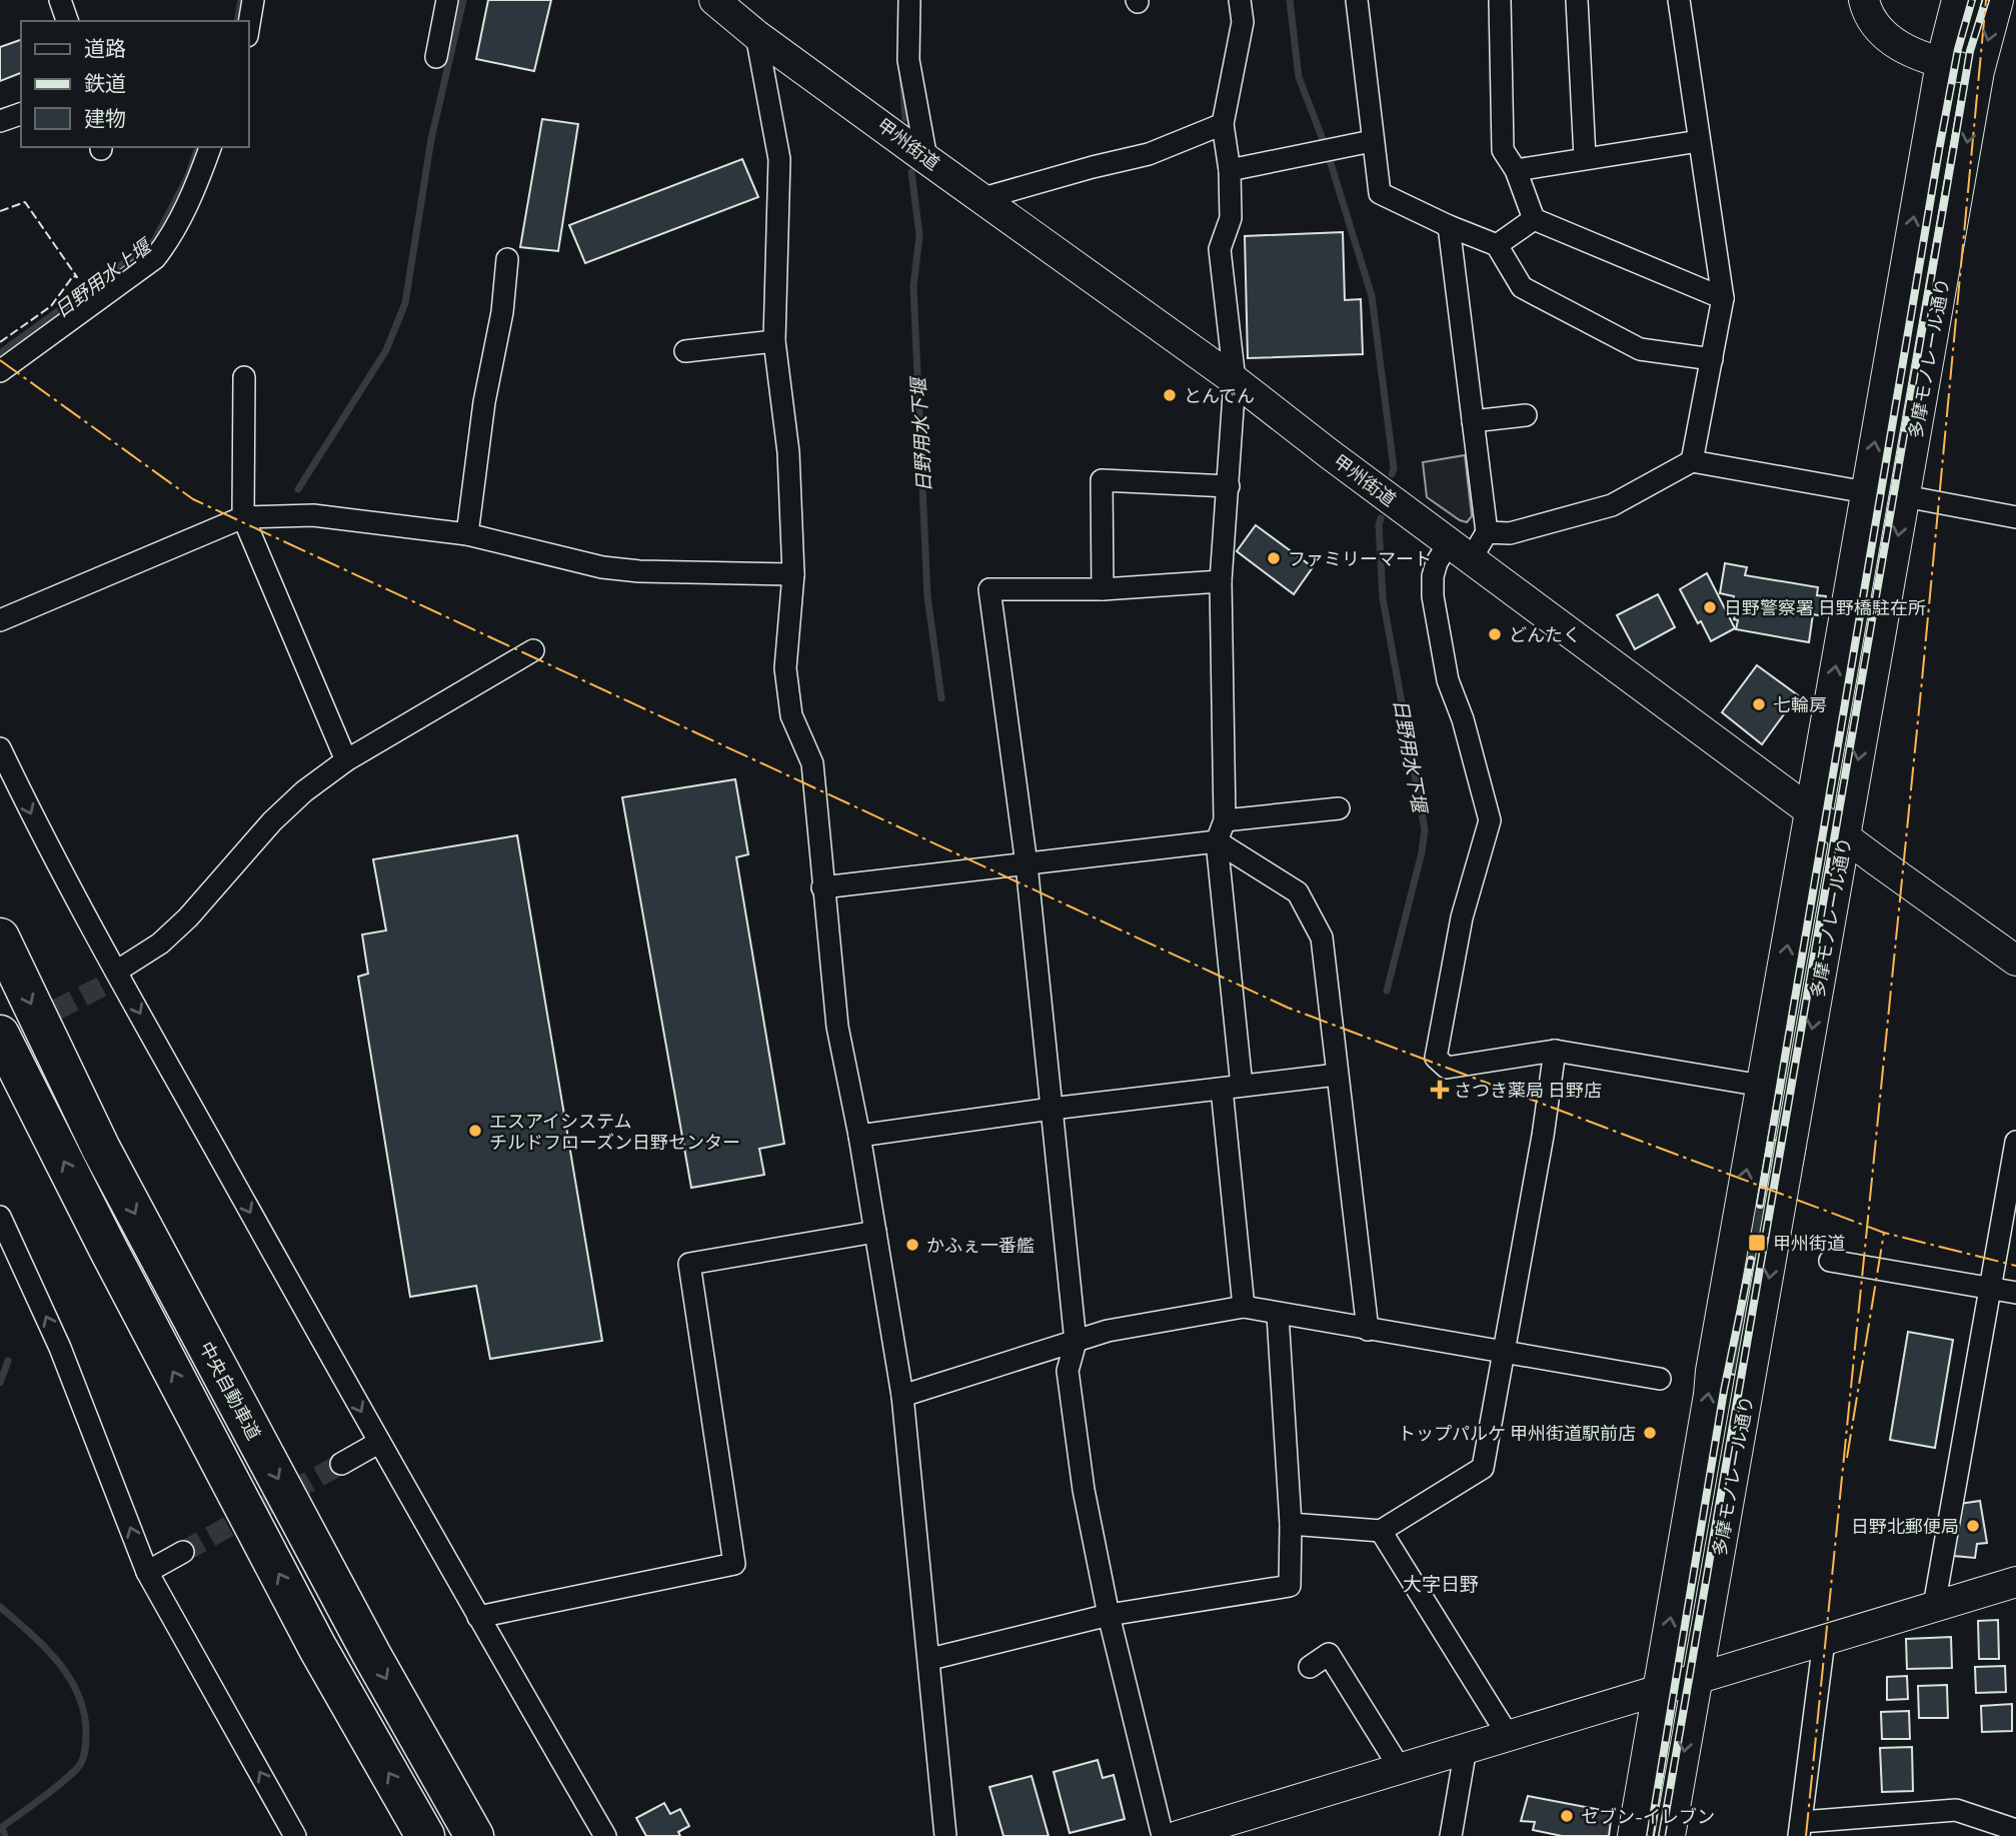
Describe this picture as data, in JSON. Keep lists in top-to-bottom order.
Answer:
{
  "streets": {
    "highway": ["中央自動車道"],
    "main road": ["甲州街道", "多摩モノレール通り"]
  },
  "crossings": [
    ["甲州街道", "多摩モノレール通り"]
  ],
  "districts": ["大字日野"],
  "water": ["日野用水上堰", "日野用水下堰"],
  "places": {
    "other": [
      "とんでん",
      "ファミリーマート",
      "日野警察署 日野橋駐在所",
      "どんたく",
      "七輪房",
      "エスアイシステム チルドフローズン日野センター",
      "かふぇ一番艦",
      "トップパルケ 甲州街道駅前店",
      "日野北郵便局",
      "セブン-イレブン"
    ],
    "health": ["さつき薬局 日野店"],
    "transit": ["甲州街道"]
  },
  "legend": ["道路", "鉄道", "建物"]
}
